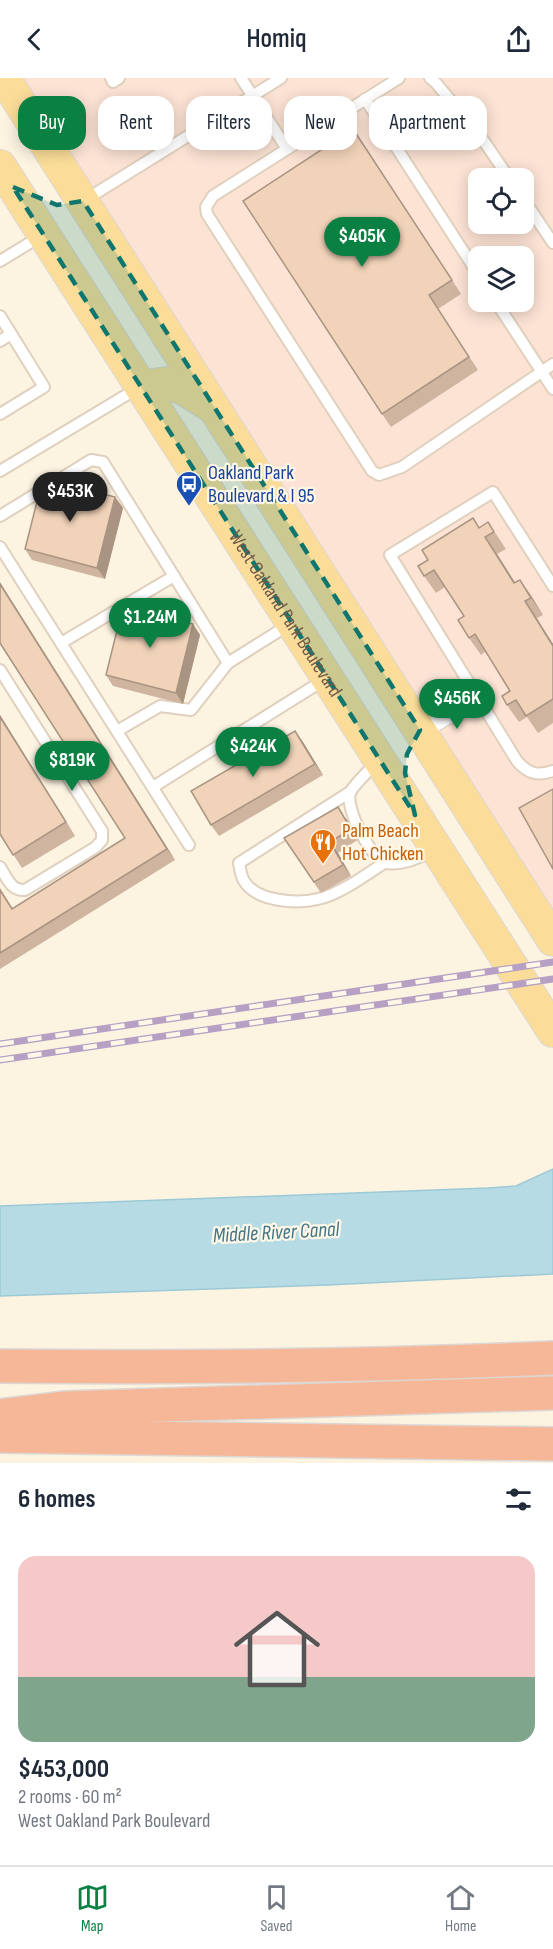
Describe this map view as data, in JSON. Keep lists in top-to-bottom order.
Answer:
{
  "streets": {
    "main road": ["West Oakland Park Boulevard"]
  },
  "water": ["Middle River Canal"],
  "places": {
    "bus stop": ["Oakland Park Boulevard & I 95"],
    "restaurant": ["Palm Beach Hot Chicken"]
  },
  "page": {
    "header": "Homiq",
    "chip": [
      "Buy",
      "Rent",
      "Filters",
      "New",
      "Apartment"
    ],
    "price": [
      "$405K",
      "$453K",
      "$1.24M",
      "$456K",
      "$424K",
      "$819K"
    ],
    "heading": "6 homes",
    "list": [
      {
        "name": "$453,000",
        "note": "2 rooms · 60 m² · West Oakland Park Boulevard"
      }
    ],
    "tabs": ["Map", "Saved", "Home"]
  }
}
